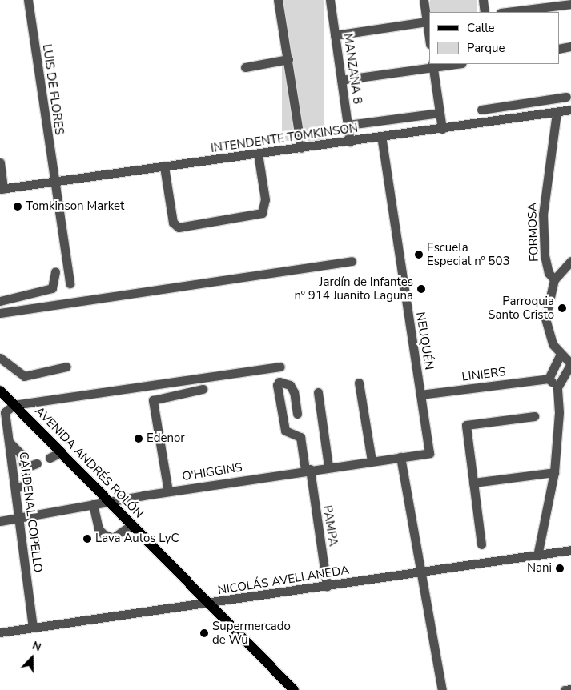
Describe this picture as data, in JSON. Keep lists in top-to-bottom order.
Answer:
{
  "streets": {
    "main road": ["AVENIDA ANDRÉS ROLÓN"],
    "street": [
      "MANZANA 8",
      "LUIS DE FLORES",
      "INTENDENTE TOMKINSON",
      "FORMOSA",
      "NEUQUÉN",
      "LINIERS",
      "O'HIGGINS",
      "CARDENAL COPELLO",
      "PAMPA",
      "NICOLÁS AVELLANEDA"
    ]
  },
  "crossings": [
    ["MANZANA 8", "INTENDENTE TOMKINSON"],
    ["LUIS DE FLORES", "INTENDENTE TOMKINSON"],
    ["INTENDENTE TOMKINSON", "FORMOSA"],
    ["INTENDENTE TOMKINSON", "NEUQUÉN"],
    ["NEUQUÉN", "LINIERS"],
    ["NEUQUÉN", "O'HIGGINS"],
    ["AVENIDA ANDRÉS ROLÓN", "O'HIGGINS"],
    ["AVENIDA ANDRÉS ROLÓN", "CARDENAL COPELLO"],
    ["AVENIDA ANDRÉS ROLÓN", "NICOLÁS AVELLANEDA"],
    ["O'HIGGINS", "CARDENAL COPELLO"],
    ["O'HIGGINS", "PAMPA"],
    ["CARDENAL COPELLO", "NICOLÁS AVELLANEDA"],
    ["PAMPA", "NICOLÁS AVELLANEDA"]
  ],
  "places": [
    "Tomkinson Market",
    "Escuela Especial nº 503",
    "Jardín de Infantes nº 914 Juanito Laguna",
    "Parroquia Santo Cristo",
    "Edenor",
    "Lava Autos LyC",
    "Nani",
    "Supermercado de Wu"
  ],
  "legend": ["Calle", "Parque"],
  "north": "top"
}
